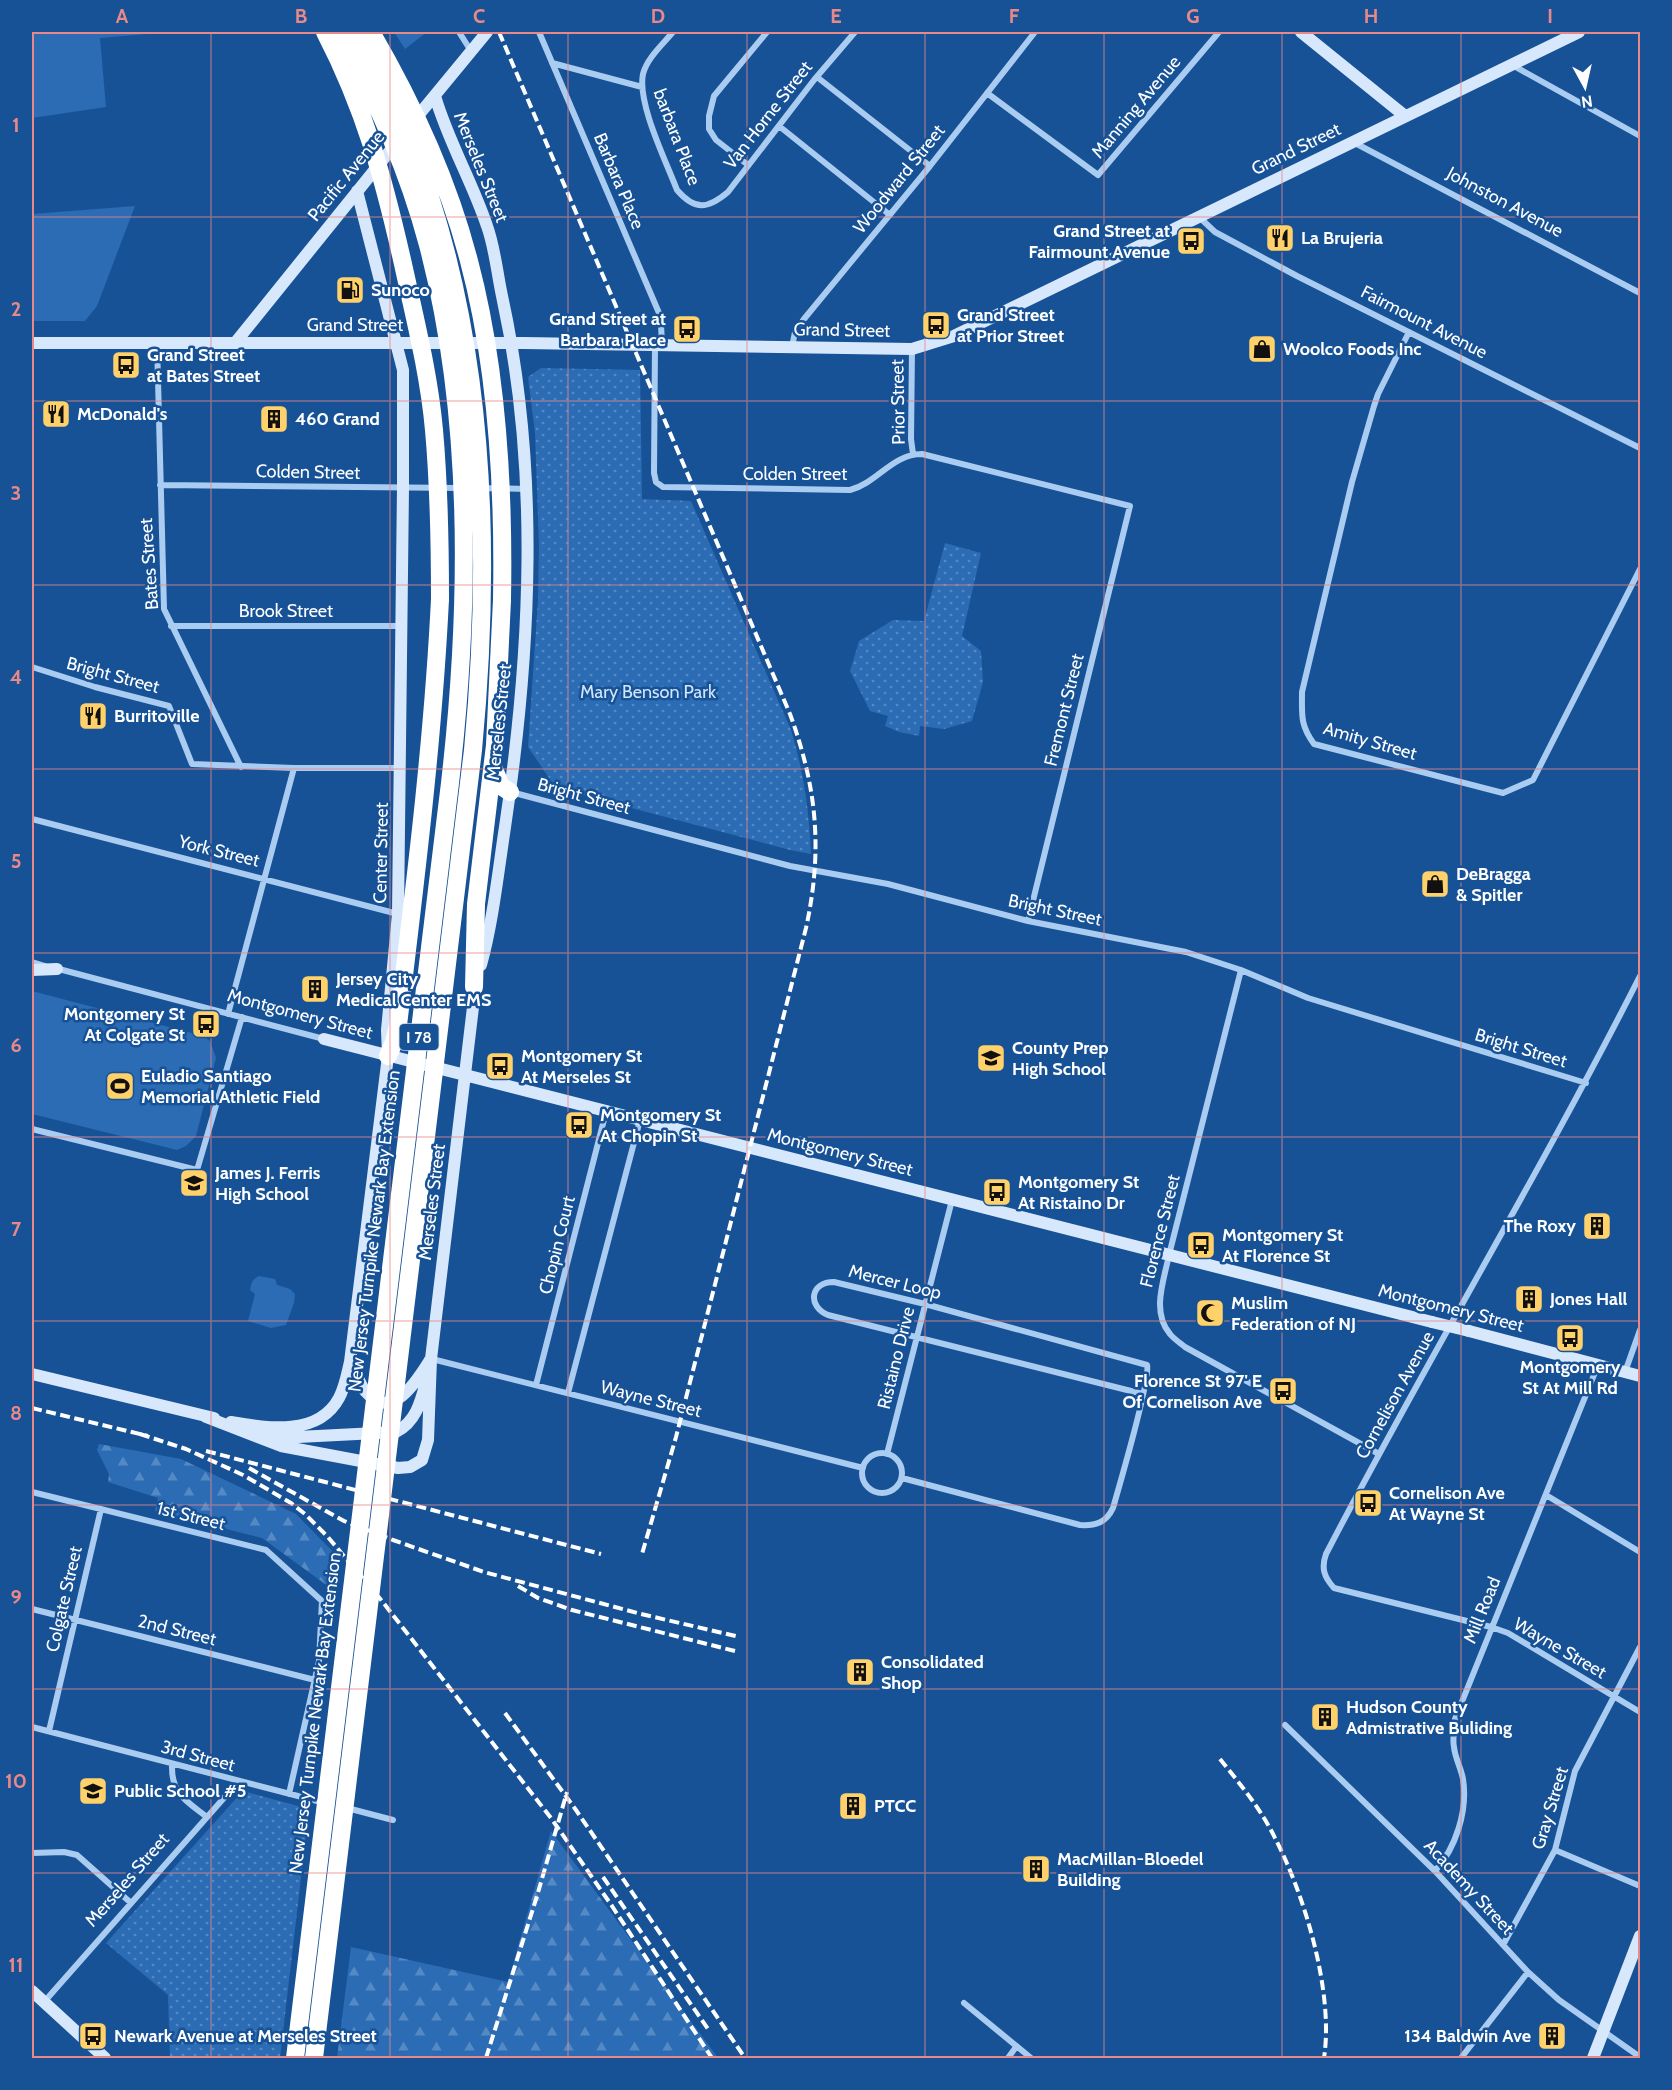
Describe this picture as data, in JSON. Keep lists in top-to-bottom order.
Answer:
{
  "streets": {
    "highway": ["I 78", "New Jersey Turnpike Newark Bay Extension"],
    "main road": [
      "Grand Street",
      "Merseles Street",
      "Pacific Avenue",
      "Center Street",
      "Montgomery Street"
    ],
    "street": [
      "Manning Avenue",
      "Van Horne Street",
      "barbara Place",
      "Woodward Street",
      "Barbara Place",
      "Johnston Avenue",
      "Fairmount Avenue",
      "Prior Street",
      "Colden Street",
      "Bates Street",
      "Brook Street",
      "Bright Street",
      "Fremont Street",
      "Amity Street",
      "York Street",
      "Florence Street",
      "Chopin Court",
      "Mercer Loop",
      "Ristaino Drive",
      "Cornelison Avenue",
      "Wayne Street",
      "1st Street",
      "Colgate Street",
      "Mill Road",
      "2nd Street",
      "3rd Street",
      "Gray Street",
      "Academy Street"
    ]
  },
  "crossings": [
    ["Manning Avenue", "Woodward Street"],
    ["Van Horne Street", "barbara Place"],
    ["Grand Street", "Merseles Street"],
    ["Grand Street", "Pacific Avenue"],
    ["Grand Street", "Woodward Street"],
    ["Grand Street", "Barbara Place"],
    ["Grand Street", "Johnston Avenue"],
    ["Grand Street", "Fairmount Avenue"],
    ["Grand Street", "Prior Street"],
    ["Grand Street", "Colden Street"],
    ["Grand Street", "Bates Street"],
    ["Grand Street", "Center Street"],
    ["Merseles Street", "Pacific Avenue"],
    ["Merseles Street", "Colden Street"],
    ["Merseles Street", "Bright Street"],
    ["Merseles Street", "Montgomery Street"],
    ["Merseles Street", "Wayne Street"],
    ["Merseles Street", "3rd Street"],
    ["Pacific Avenue", "Center Street"],
    ["Barbara Place", "Colden Street"],
    ["Fairmount Avenue", "Amity Street"],
    ["Prior Street", "Colden Street"],
    ["Prior Street", "Fremont Street"],
    ["Colden Street", "Bates Street"],
    ["Colden Street", "Fremont Street"],
    ["Colden Street", "Center Street"],
    ["Bates Street", "Brook Street"],
    ["Bates Street", "Bright Street"],
    ["Brook Street", "Center Street"],
    ["Bright Street", "Fremont Street"],
    ["Bright Street", "Center Street"],
    ["Bright Street", "Florence Street"],
    ["Bright Street", "Cornelison Avenue"],
    ["York Street", "Center Street"],
    ["Center Street", "Montgomery Street"],
    ["Montgomery Street", "Florence Street"],
    ["Montgomery Street", "Chopin Court"],
    ["Montgomery Street", "Ristaino Drive"],
    ["Montgomery Street", "Mill Road"],
    ["Florence Street", "Cornelison Avenue"],
    ["Chopin Court", "Wayne Street"],
    ["Mercer Loop", "Ristaino Drive"],
    ["Mercer Loop", "Wayne Street"],
    ["Ristaino Drive", "Wayne Street"],
    ["Cornelison Avenue", "Wayne Street"],
    ["Wayne Street", "Mill Road"],
    ["Wayne Street", "Gray Street"],
    ["1st Street", "Colgate Street"],
    ["1st Street", "2nd Street"],
    ["Colgate Street", "2nd Street"],
    ["Colgate Street", "3rd Street"],
    ["Mill Road", "Academy Street"],
    ["Gray Street", "Academy Street"]
  ],
  "parks": ["Mary Benson Park"],
  "places": {
    "restaurant": ["La Brujeria", "McDonald's", "Burritoville"],
    "bus stop": [
      "Grand Street at Fairmount Avenue",
      "Grand Street at Prior Street",
      "Grand Street at Barbara Place",
      "Grand Street at Bates Street",
      "Montgomery St At Colgate St",
      "Montgomery St At Merseles St",
      "Montgomery St At Chopin St",
      "Montgomery St At Ristaino Dr",
      "Montgomery St At Florence St",
      "Montgomery St At Mill Rd",
      "Florence St 97' E Of Cornelison Ave",
      "Cornelison Ave At Wayne St",
      "Newark Avenue at Merseles Street"
    ],
    "fuel station": ["Sunoco"],
    "shop": ["Woolco Foods Inc", "DeBragga & Spitler"],
    "building": [
      "460 Grand",
      "Jersey City Medical Center EMS",
      "The Roxy",
      "Jones Hall",
      "Consolidated Shop",
      "Hudson County Admistrative Buliding",
      "PTCC",
      "MacMillan-Bloedel Building",
      "134 Baldwin Ave"
    ],
    "school or university": ["County Prep High School", "James J. Ferris High School", "Public School #5"],
    "sports": ["Euladio Santiago Memorial Athletic Field"],
    "mosque": ["Muslim Federation of NJ"]
  },
  "north": "bottom",
  "grid": {
    "columns": [
      "A",
      "B",
      "C",
      "D",
      "E",
      "F",
      "G",
      "H",
      "I"
    ],
    "rows": [
      "1",
      "2",
      "3",
      "4",
      "5",
      "6",
      "7",
      "8",
      "9",
      "10",
      "11"
    ]
  }
}
